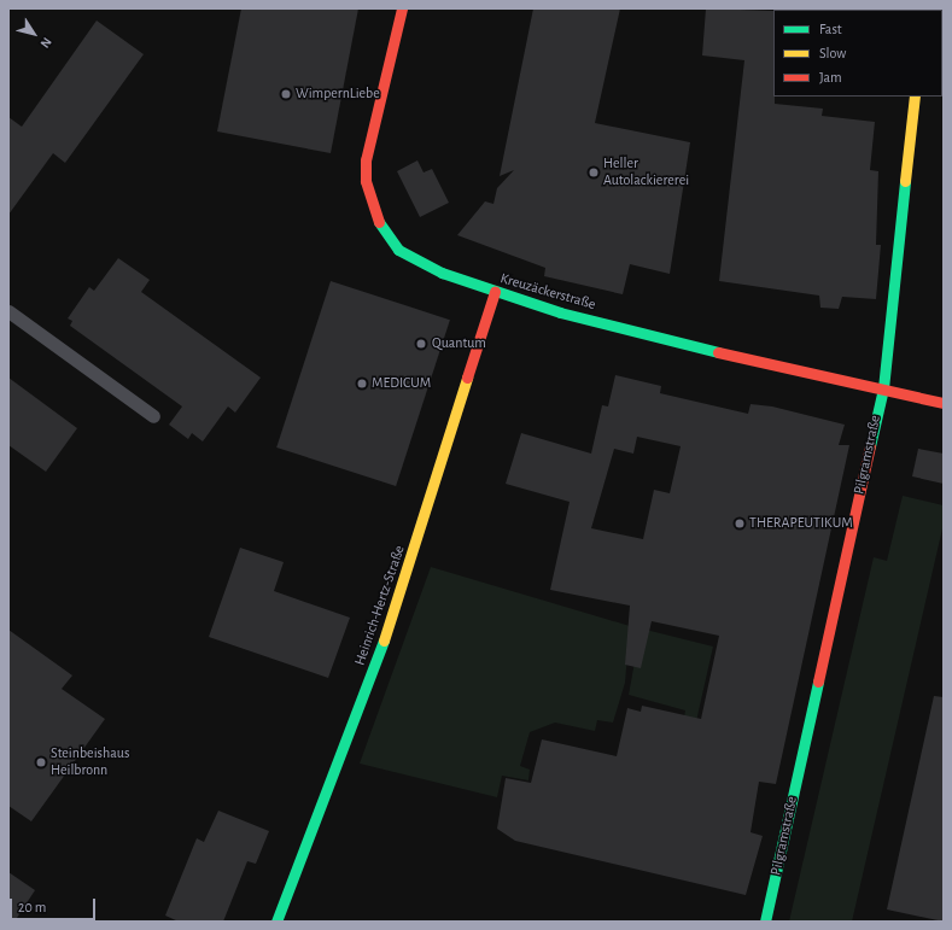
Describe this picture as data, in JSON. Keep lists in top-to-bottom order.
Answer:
{
  "streets": {
    "street": ["Kreuzäckerstraße", "Pilgramstraße", "Heinrich-Hertz-Straße"]
  },
  "crossings": [
    ["Kreuzäckerstraße", "Pilgramstraße"],
    ["Kreuzäckerstraße", "Heinrich-Hertz-Straße"]
  ],
  "places": [
    "WimpernLiebe",
    "Heller Autolackiererei",
    "Quantum",
    "MEDICUM",
    "THERAPEUTIKUM",
    "Steinbeishaus Heilbronn"
  ],
  "legend": ["Fast", "Slow", "Jam"],
  "scale_bar": "20 m",
  "north": "bottom right"
}
